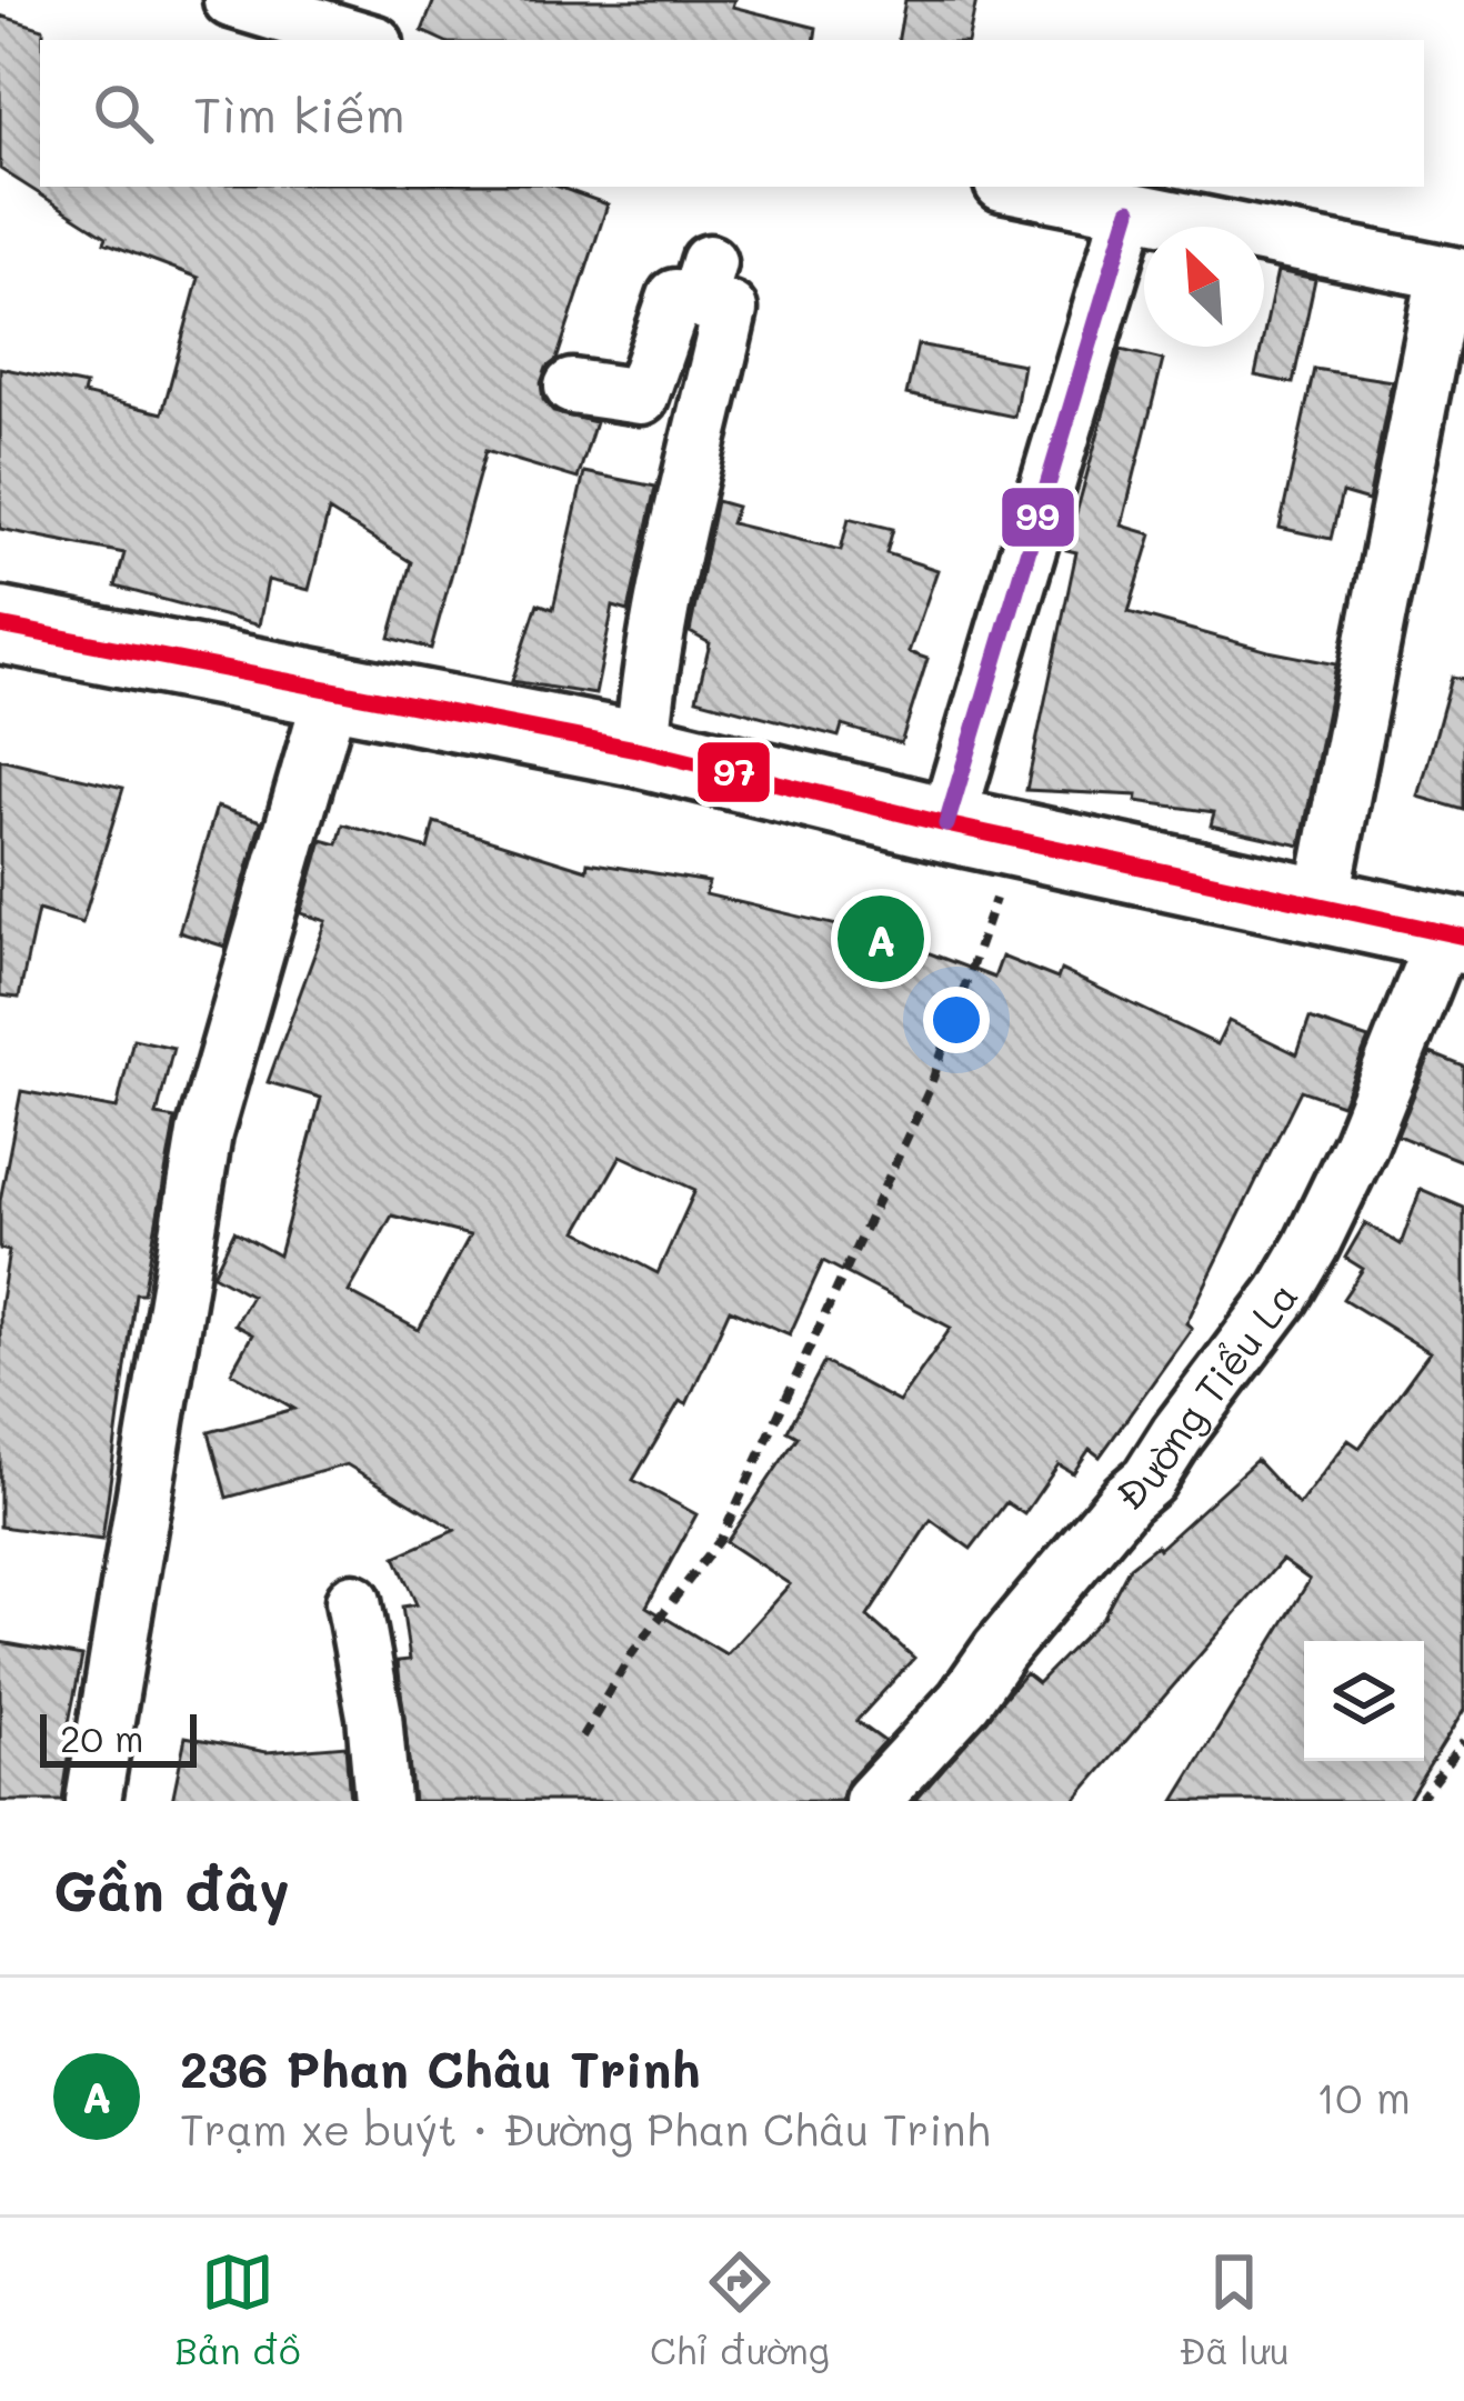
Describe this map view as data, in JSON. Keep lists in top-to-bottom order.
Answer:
{
  "streets": {
    "street": ["Đường Tiểu La"]
  },
  "lines": ["transit line 99", "transit line 97"],
  "scale_bar": "20 m",
  "north": "top left",
  "page": {
    "search": "Tìm kiếm",
    "pins": "A",
    "scale": "20 m",
    "heading": "Gần đây",
    "list": [
      {
        "mark": "A",
        "name": "236 Phan Châu Trinh",
        "note": "Trạm xe buýt · Đường Phan Châu Trinh",
        "value": "10 m"
      }
    ],
    "nav": ["Bản đồ", "Chỉ đường", "Đã lưu"]
  }
}
